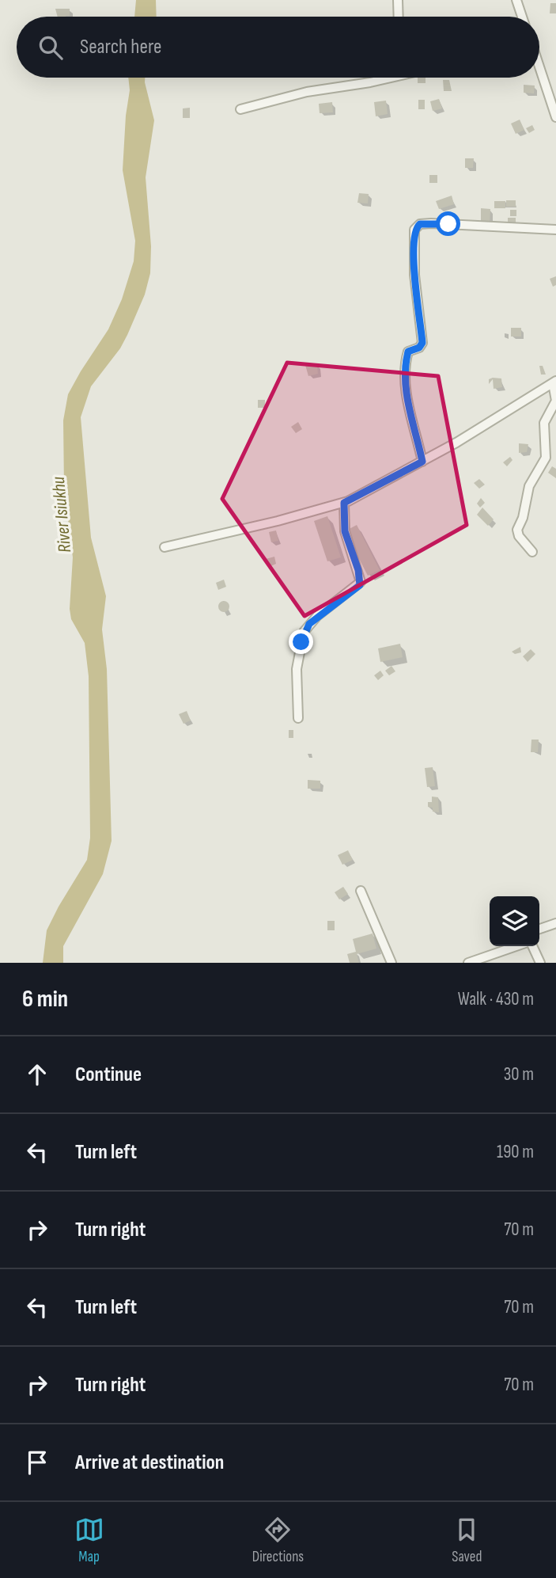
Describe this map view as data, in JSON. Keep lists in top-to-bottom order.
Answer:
{
  "water": ["River Isiukhu"],
  "page": {
    "search": "Search here",
    "heading": ["6 min", "Walk · 430 m"],
    "list": [
      ["Continue", "30 m"],
      ["Turn left", "190 m"],
      ["Turn right", "70 m"],
      ["Turn left", "70 m"],
      ["Turn right", "70 m"],
      "Arrive at destination"
    ],
    "nav": ["Map", "Directions", "Saved"]
  }
}
